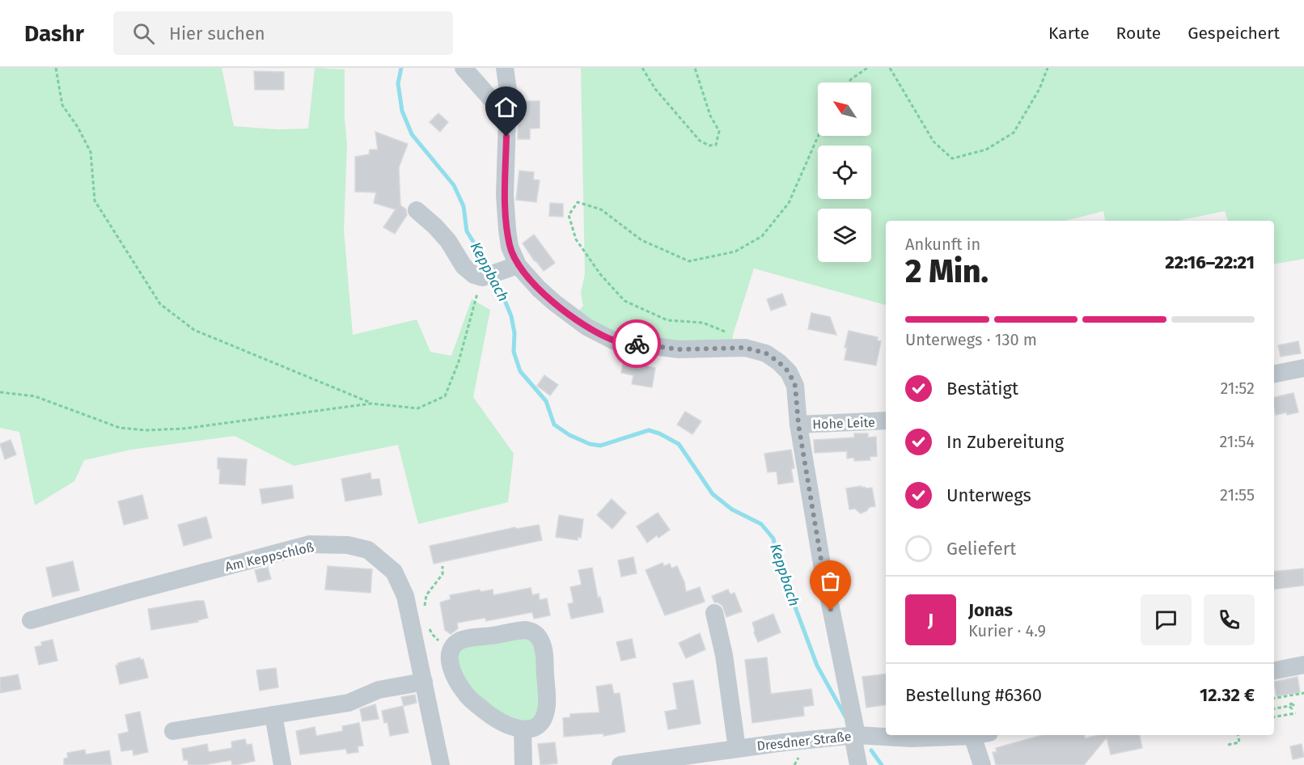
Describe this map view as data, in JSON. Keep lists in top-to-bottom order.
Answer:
{
  "streets": {
    "street": ["Hohe Leite", "Am Keppschloß", "Dresdner Straße"]
  },
  "water": ["Keppbach"],
  "north": "top left",
  "page": {
    "header": "Dashr",
    "search": "Hier suchen",
    "nav": ["Karte", "Route", "Gespeichert"],
    "heading": ["2 Min.", "Ankunft in", "22:16–22:21"],
    "panel": [
      "Jonas",
      "Kurier · 4.9",
      "Bestellung #6360",
      "12.32 €"
    ],
    "bar": "Unterwegs · 130 m",
    "list": [
      ["Bestätigt", "21:52"],
      ["In Zubereitung", "21:54"],
      ["Unterwegs", "21:55"],
      "Geliefert"
    ],
    "round": "J"
  }
}
